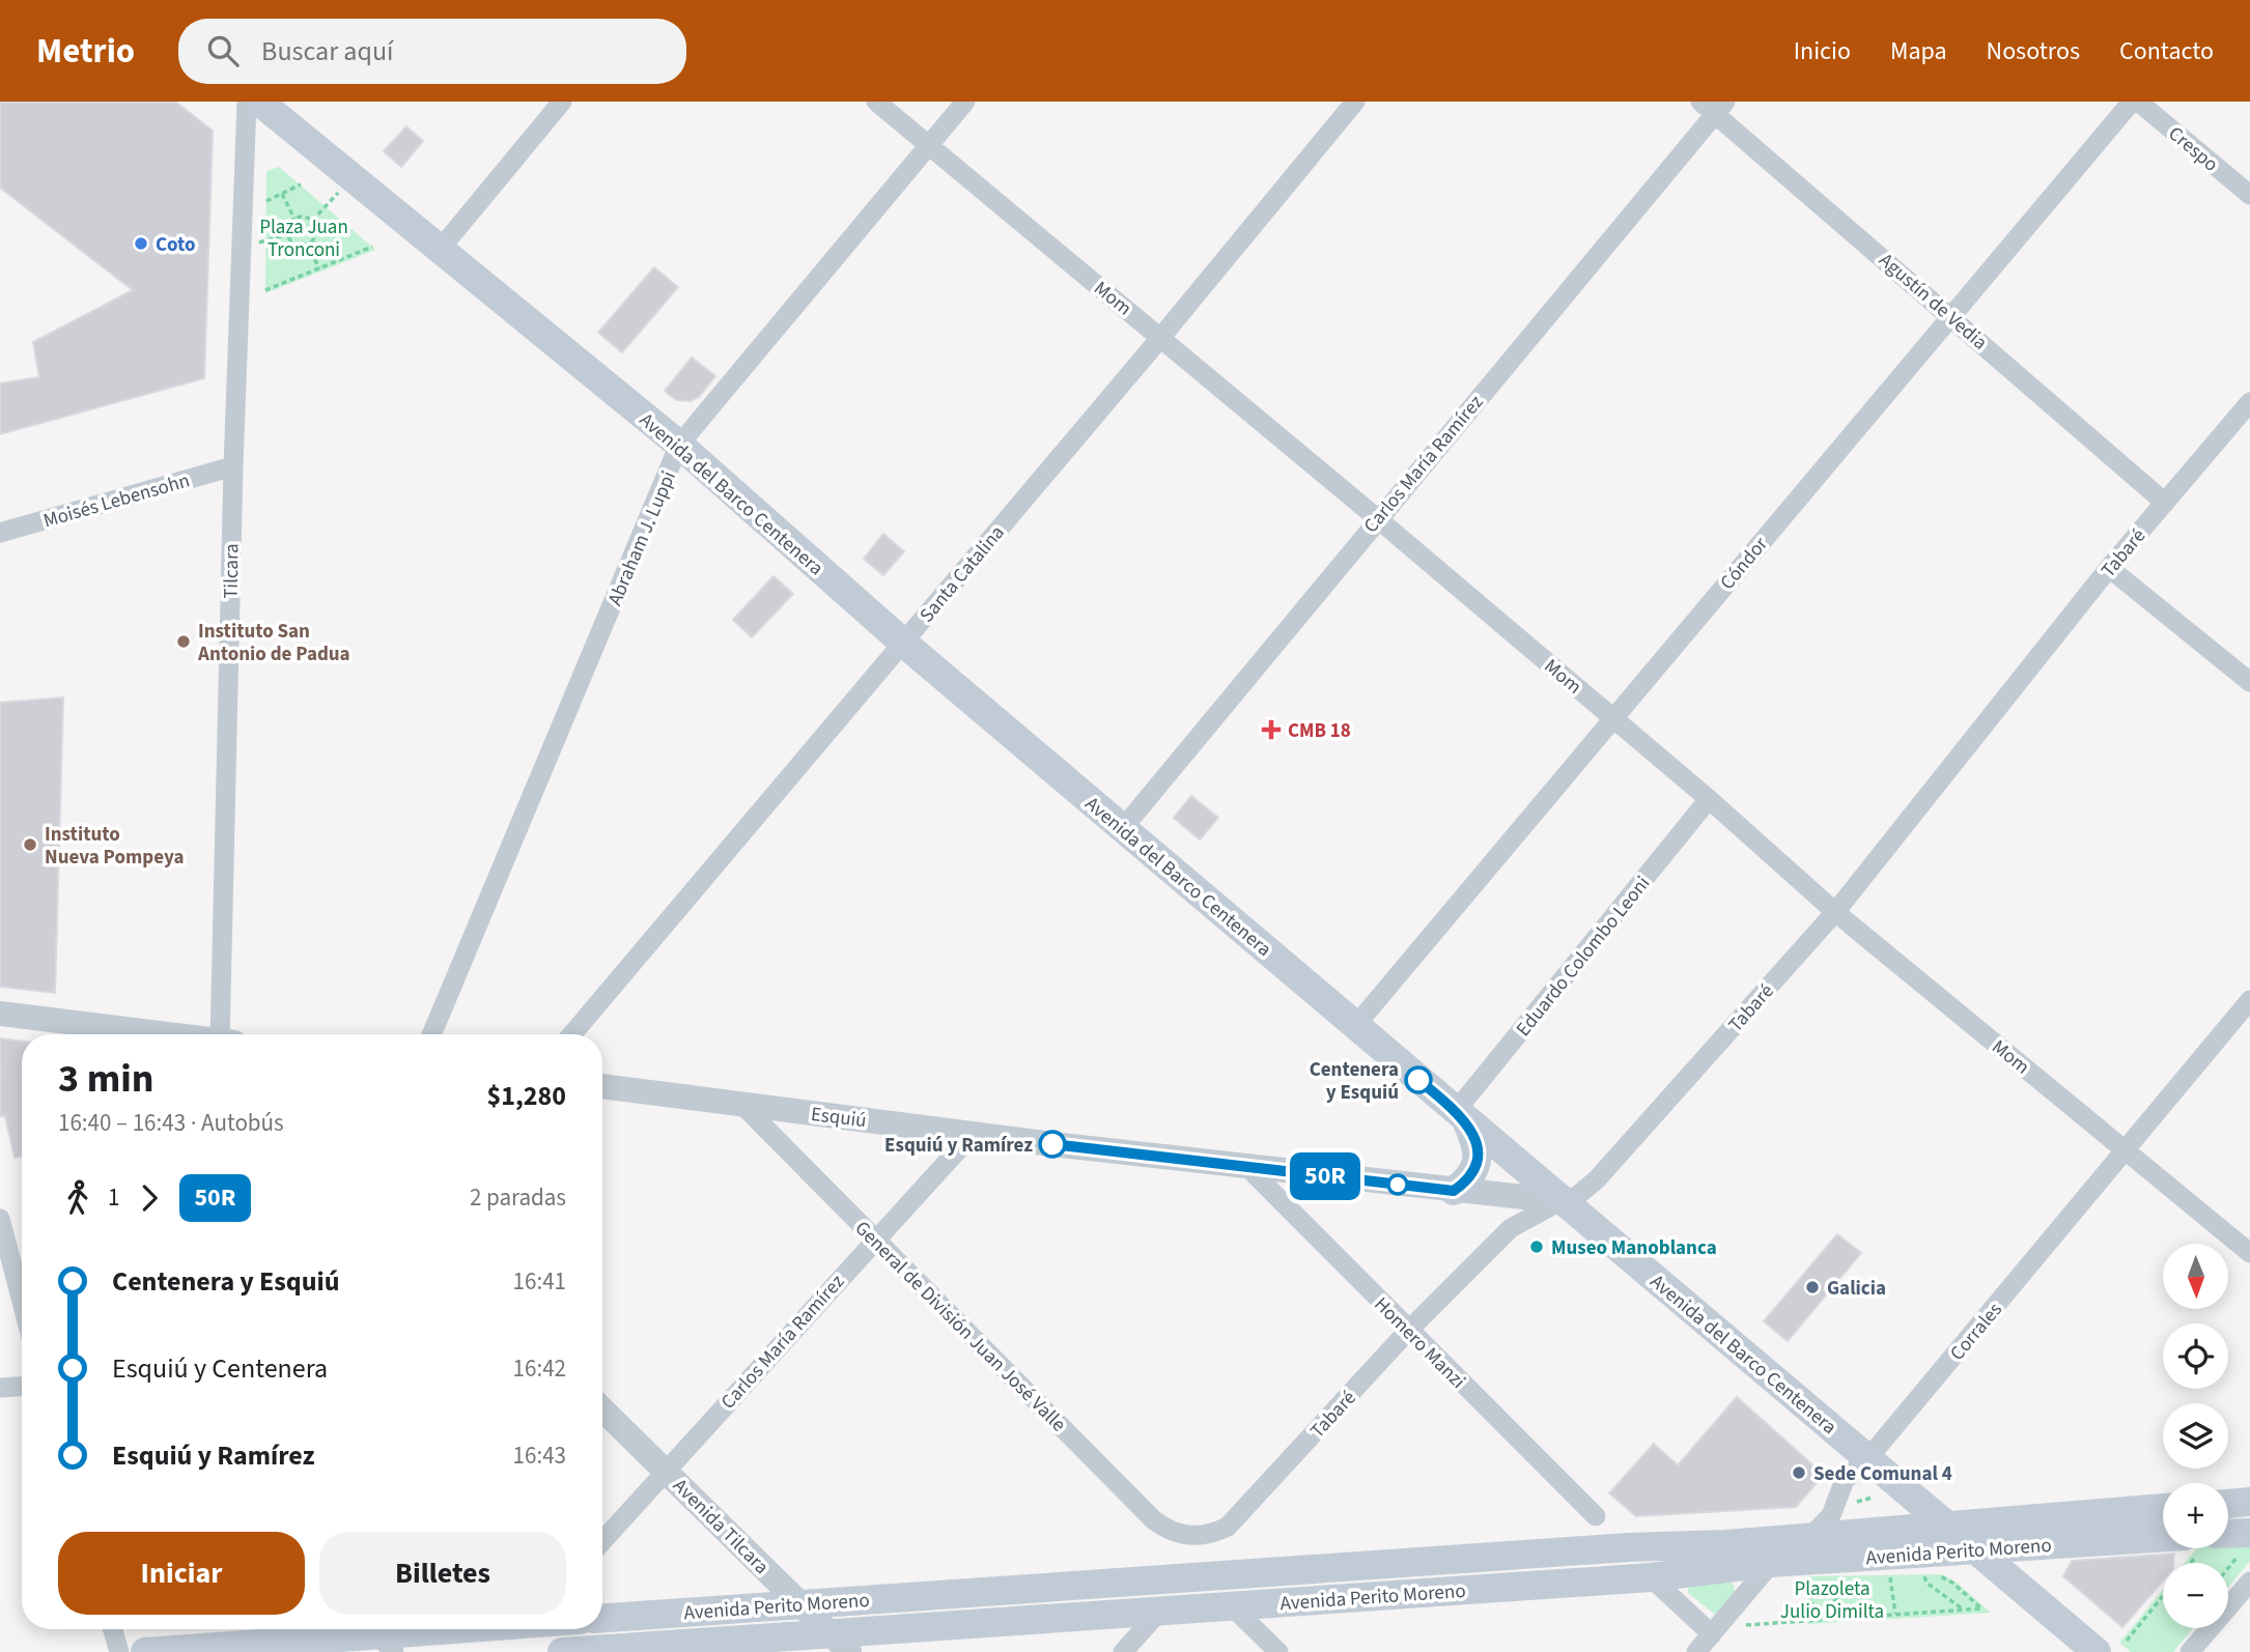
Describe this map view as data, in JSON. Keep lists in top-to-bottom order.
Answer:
{
  "streets": {
    "main road": ["Avenida del Barco Centenera", "Avenida Perito Moreno"],
    "street": [
      "Crespo",
      "Mom",
      "Agustín de Vedia",
      "Carlos María Ramírez",
      "Moisés Lebensohn",
      "Abraham J. Luppi",
      "Tabaré",
      "Cóndor",
      "Tilcara",
      "Santa Catalina",
      "Eduardo Colombo Leoni",
      "Esquiú",
      "General de División Juan José Valle",
      "Corrales",
      "Homero Manzi",
      "Avenida Tilcara"
    ]
  },
  "crossings": [
    ["Mom", "Carlos María Ramírez"],
    ["Mom", "Abraham J. Luppi"],
    ["Mom", "Tabaré"],
    ["Mom", "Cóndor"],
    ["Mom", "Santa Catalina"],
    ["Mom", "Eduardo Colombo Leoni"],
    ["Mom", "Corrales"],
    ["Agustín de Vedia", "Carlos María Ramírez"],
    ["Agustín de Vedia", "Tabaré"],
    ["Agustín de Vedia", "Cóndor"],
    ["Carlos María Ramírez", "Avenida del Barco Centenera"],
    ["Carlos María Ramírez", "Esquiú"],
    ["Carlos María Ramírez", "General de División Juan José Valle"],
    ["Carlos María Ramírez", "Avenida Tilcara"],
    ["Avenida del Barco Centenera", "Abraham J. Luppi"],
    ["Avenida del Barco Centenera", "Tabaré"],
    ["Avenida del Barco Centenera", "Cóndor"],
    ["Avenida del Barco Centenera", "Santa Catalina"],
    ["Avenida del Barco Centenera", "Eduardo Colombo Leoni"],
    ["Avenida del Barco Centenera", "Esquiú"],
    ["Avenida del Barco Centenera", "Corrales"],
    ["Avenida del Barco Centenera", "Avenida Perito Moreno"],
    ["Moisés Lebensohn", "Tilcara"],
    ["Tabaré", "Esquiú"],
    ["Tabaré", "General de División Juan José Valle"],
    ["Tabaré", "Homero Manzi"],
    ["Esquiú", "General de División Juan José Valle"],
    ["Esquiú", "Homero Manzi"],
    ["Corrales", "Avenida Perito Moreno"],
    ["Avenida Tilcara", "Avenida Perito Moreno"]
  ],
  "parks": ["Plaza Juan Tronconi", "Plazoleta Julio Dimilta"],
  "places": {
    "other": [
      "Coto",
      "Instituto San Antonio de Padua",
      "Instituto Nueva Pompeya",
      "Centenera y Esquiú",
      "Esquiú y Ramírez",
      "Museo Manoblanca",
      "Galicia",
      "Sede Comunal 4"
    ],
    "health": ["CMB 18"]
  },
  "lines": ["bus line 50R"],
  "north": "bottom",
  "page": {
    "header": "Metrio",
    "search": "Buscar aquí",
    "nav": [
      "Inicio",
      "Mapa",
      "Nosotros",
      "Contacto"
    ],
    "on_map": "50R",
    "heading": ["3 min", "16:40 – 16:43 · Autobús", "$1,280"],
    "legs": ["1", "50R", "2 paradas"],
    "list": [
      {
        "name": "Centenera y Esquiú",
        "value": "16:41"
      },
      {
        "name": "Esquiú y Centenera",
        "value": "16:42"
      },
      {
        "name": "Esquiú y Ramírez",
        "value": "16:43"
      }
    ],
    "map_buttons": ["+", "−"],
    "buttons": ["Iniciar", "Billetes"]
  }
}
